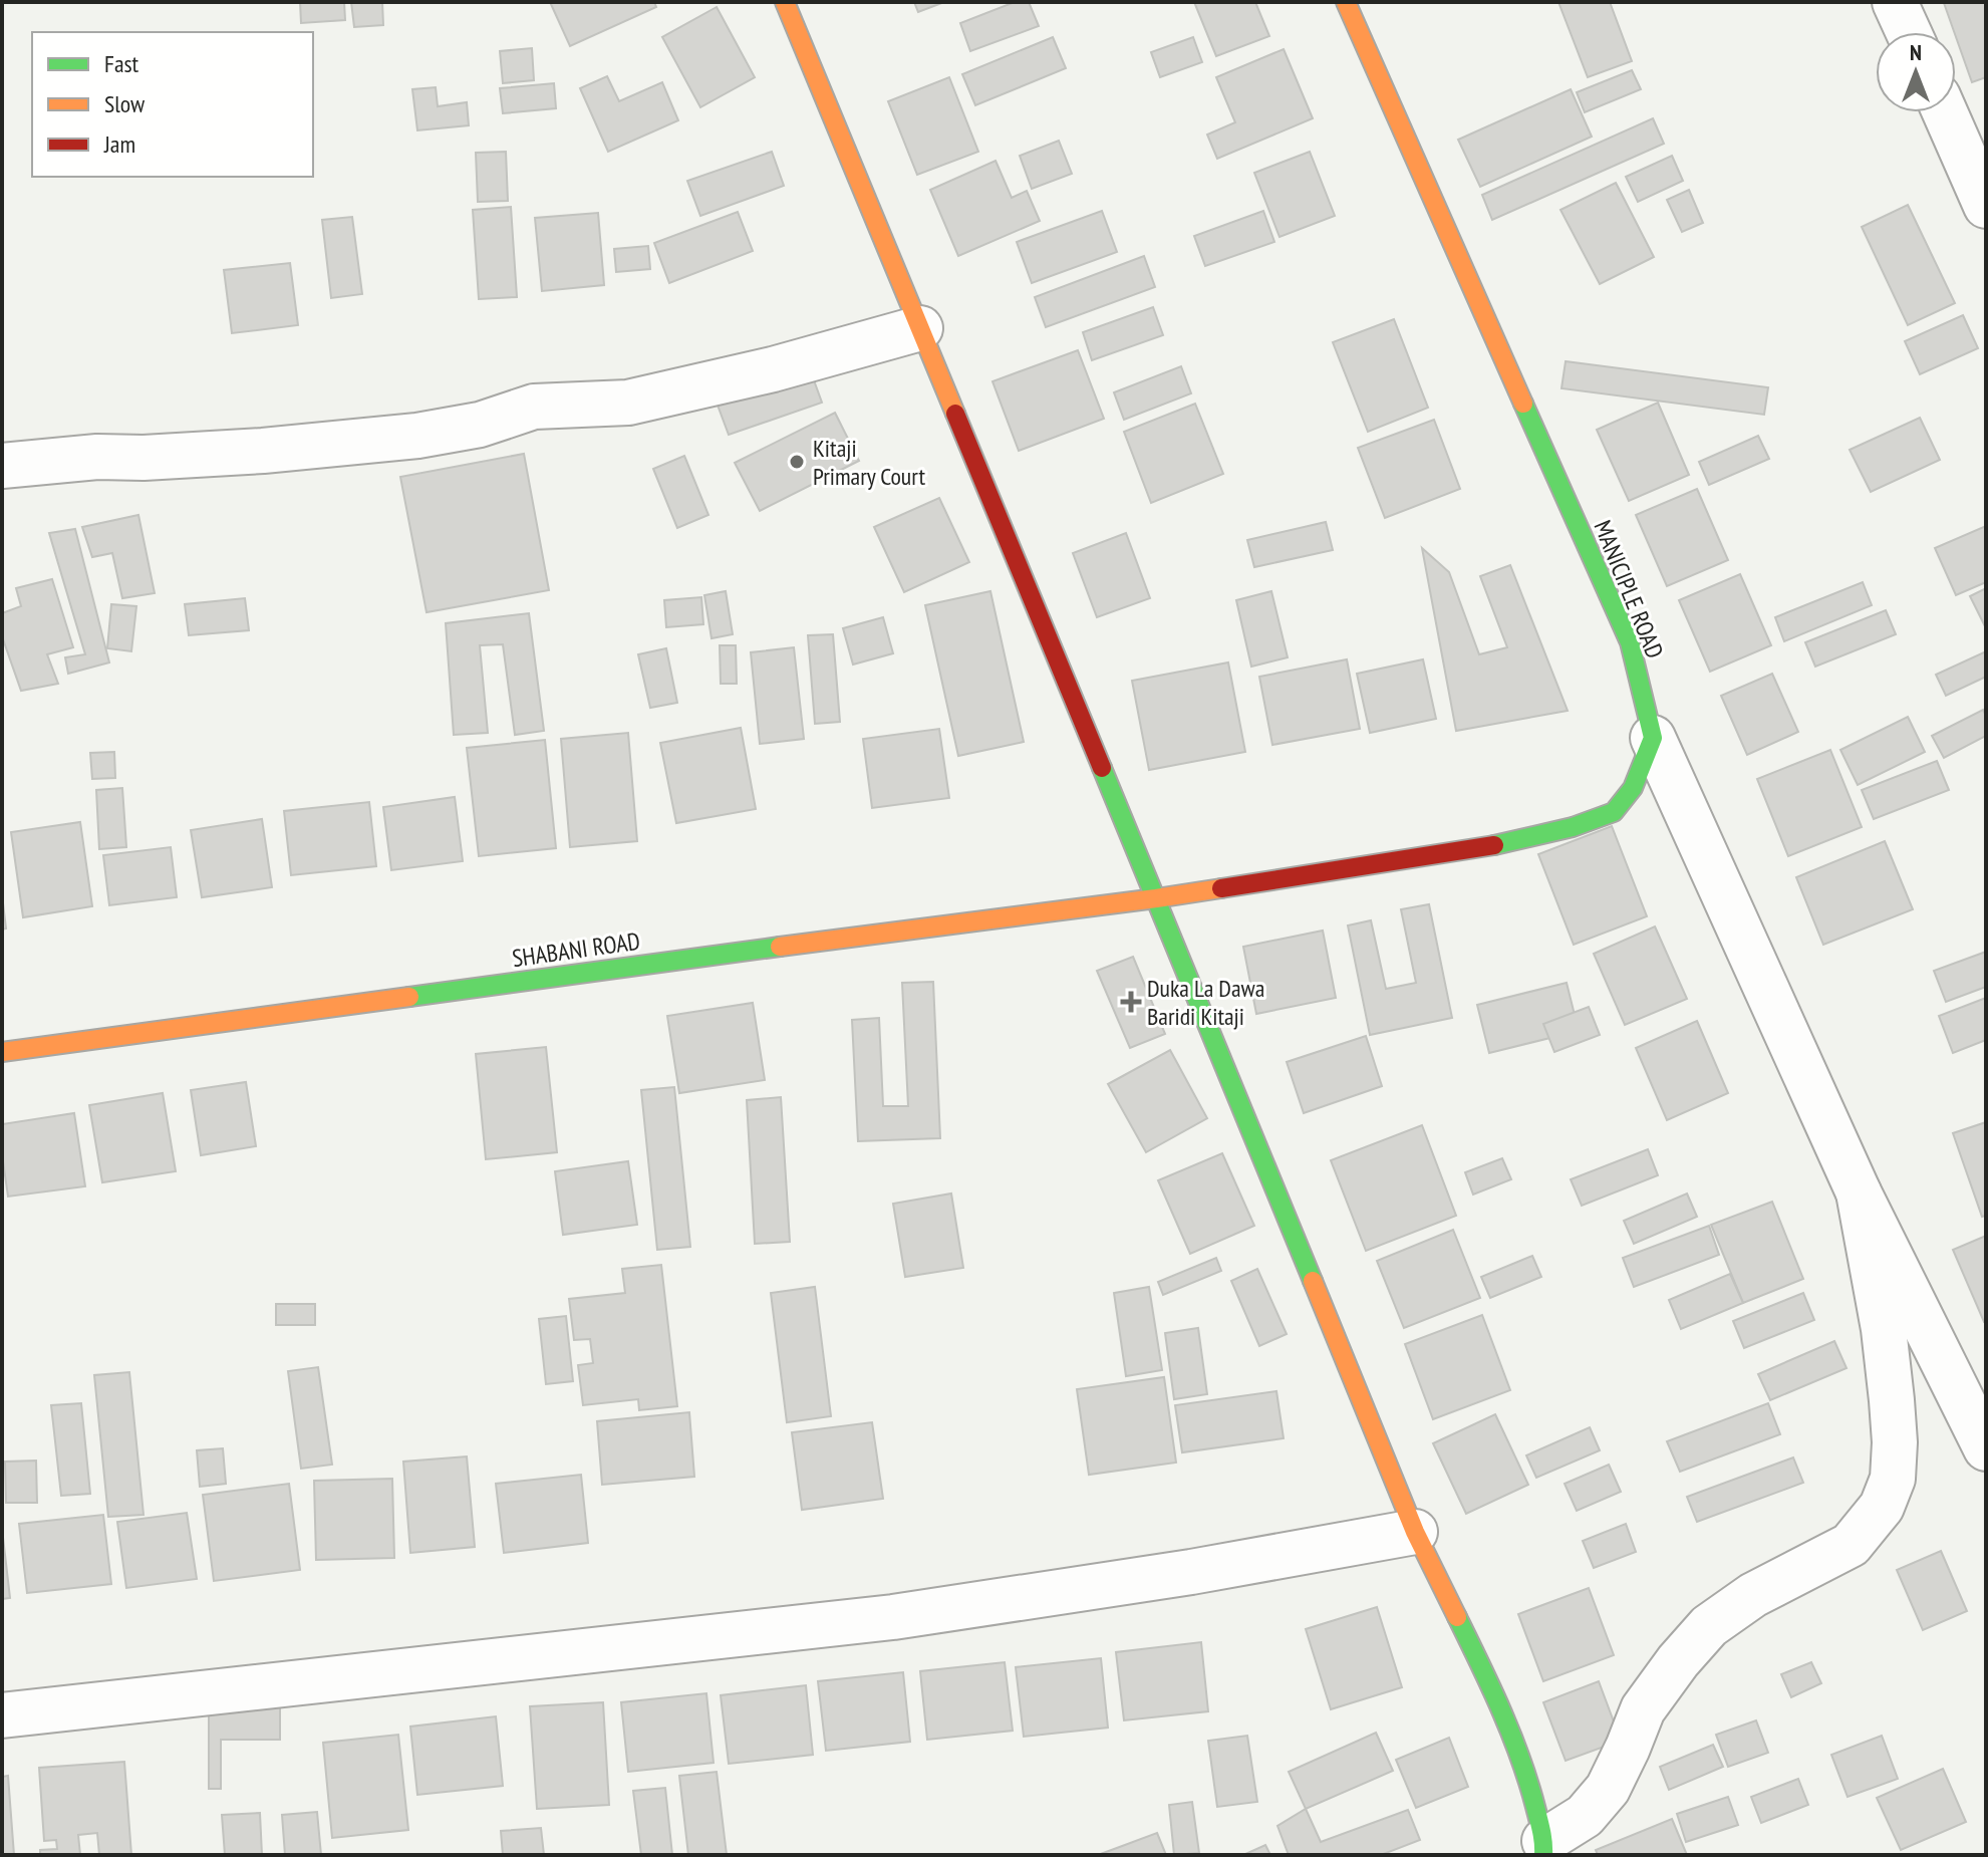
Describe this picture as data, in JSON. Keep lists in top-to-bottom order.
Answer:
{
  "streets": {
    "street": ["MANICIPLE ROAD", "SHABANI ROAD"]
  },
  "places": {
    "other": ["Kitaji Primary Court"],
    "health": ["Duka La Dawa Baridi Kitaji"]
  },
  "legend": ["Fast", "Slow", "Jam"],
  "north": "top"
}
